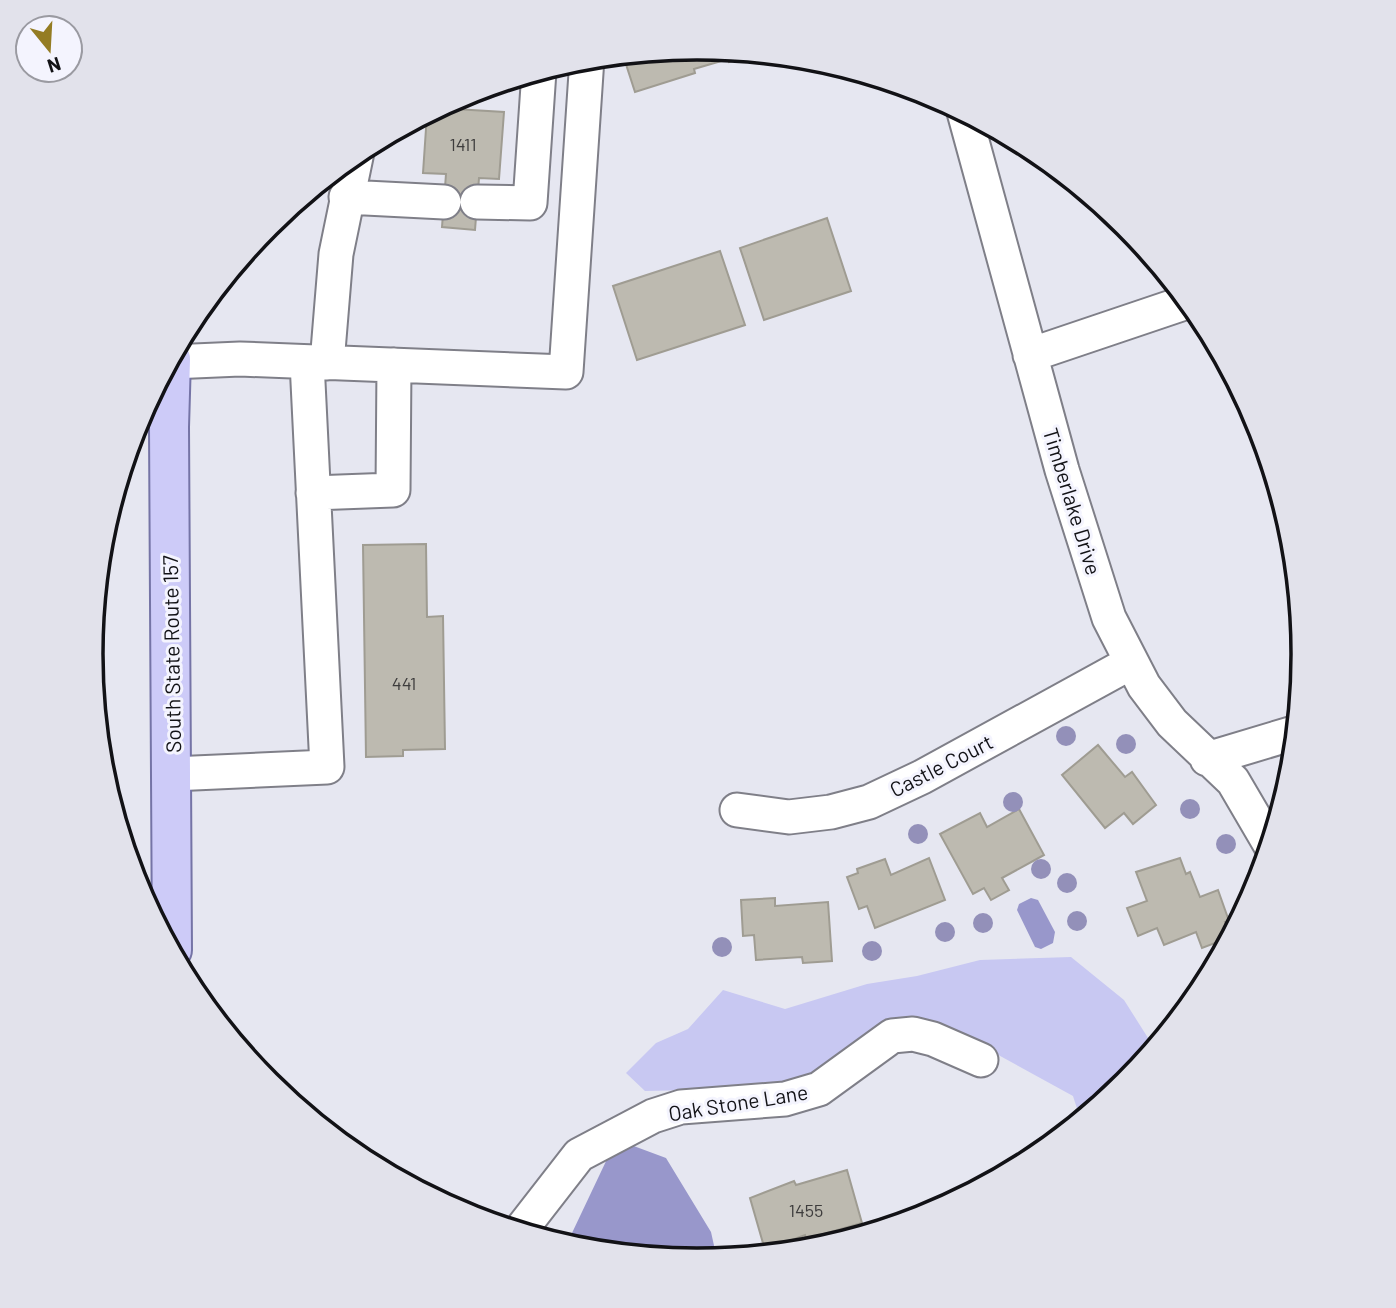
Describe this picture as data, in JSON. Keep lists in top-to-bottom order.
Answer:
{
  "streets": {
    "main road": ["South State Route 157"],
    "street": ["Timberlake Drive", "Castle Court", "Oak Stone Lane"]
  },
  "crossings": [
    ["Timberlake Drive", "Castle Court"]
  ],
  "house_numbers": ["1411", "441", "1455"],
  "north": "bottom"
}
